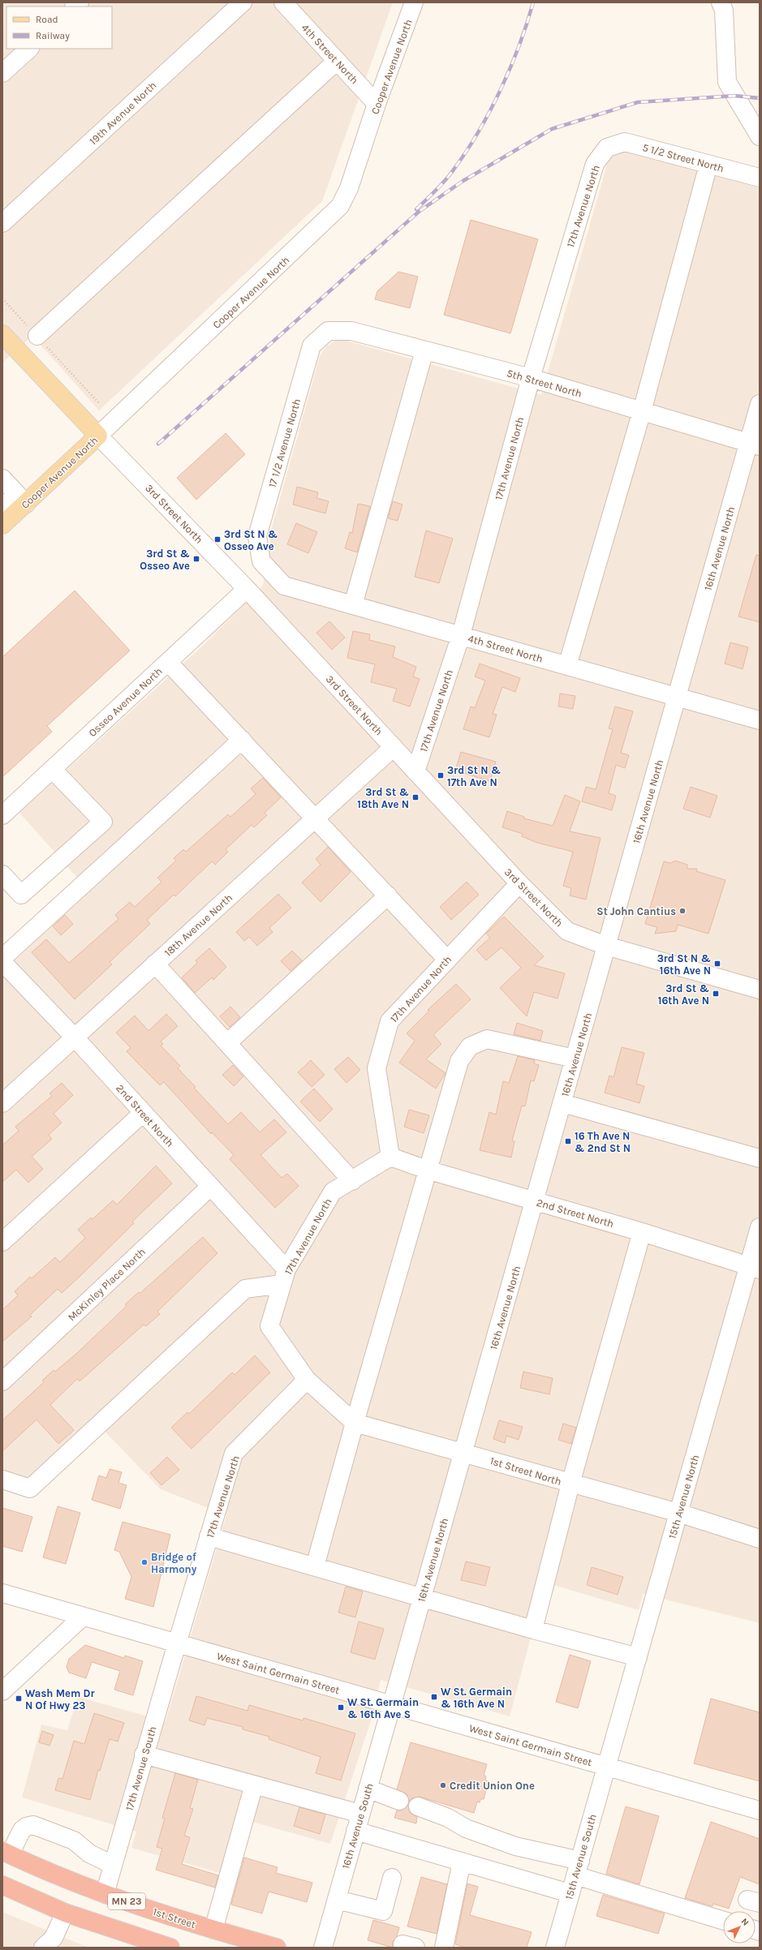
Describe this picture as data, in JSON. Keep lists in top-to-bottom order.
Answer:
{
  "streets": {
    "highway": ["MN 23", "1st Street"],
    "main road": ["Cooper Avenue North", "3rd Street North"],
    "street": [
      "4th Street North",
      "19th Avenue North",
      "5 1/2 Street North",
      "17th Avenue North",
      "5th Street North",
      "17 1/2 Avenue North",
      "16th Avenue North",
      "Osseo Avenue North",
      "18th Avenue North",
      "2nd Street North",
      "McKinley Place North",
      "1st Street North",
      "15th Avenue North",
      "West Saint Germain Street",
      "17th Avenue South",
      "16th Avenue South",
      "15th Avenue South"
    ]
  },
  "crossings": [
    ["4th Street North", "Cooper Avenue North"],
    ["4th Street North", "17th Avenue North"],
    ["4th Street North", "17 1/2 Avenue North"],
    ["4th Street North", "16th Avenue North"],
    ["Cooper Avenue North", "3rd Street North"],
    ["5 1/2 Street North", "17th Avenue North"],
    ["17th Avenue North", "5th Street North"],
    ["17th Avenue North", "3rd Street North"],
    ["17th Avenue North", "2nd Street North"],
    ["17th Avenue North", "1st Street North"],
    ["17th Avenue North", "West Saint Germain Street"],
    ["17th Avenue North", "17th Avenue South"],
    ["5th Street North", "17 1/2 Avenue North"],
    ["5th Street North", "16th Avenue North"],
    ["3rd Street North", "16th Avenue North"],
    ["3rd Street North", "Osseo Avenue North"],
    ["3rd Street North", "18th Avenue North"],
    ["16th Avenue North", "2nd Street North"],
    ["16th Avenue North", "1st Street North"],
    ["16th Avenue North", "West Saint Germain Street"],
    ["16th Avenue North", "16th Avenue South"],
    ["18th Avenue North", "2nd Street North"],
    ["2nd Street North", "McKinley Place North"],
    ["2nd Street North", "15th Avenue North"],
    ["1st Street North", "15th Avenue North"],
    ["15th Avenue North", "West Saint Germain Street"],
    ["15th Avenue North", "15th Avenue South"],
    ["West Saint Germain Street", "17th Avenue South"],
    ["West Saint Germain Street", "16th Avenue South"],
    ["West Saint Germain Street", "15th Avenue South"],
    ["17th Avenue South", "1st Street"]
  ],
  "places": {
    "transit": [
      "3rd St N & Osseo Ave",
      "3rd St & Osseo Ave",
      "3rd St N & 17th Ave N",
      "3rd St & 18th Ave N",
      "3rd St N & 16th Ave N",
      "3rd St & 16th Ave N",
      "16 Th Ave N & 2nd St N",
      "W St. Germain & 16th Ave N",
      "Wash Mem Dr N Of Hwy 23",
      "W St. Germain & 16th Ave S"
    ],
    "other": ["St John Cantius", "Bridge of Harmony", "Credit Union One"]
  },
  "legend": ["Road", "Railway"],
  "north": "top right"
}
